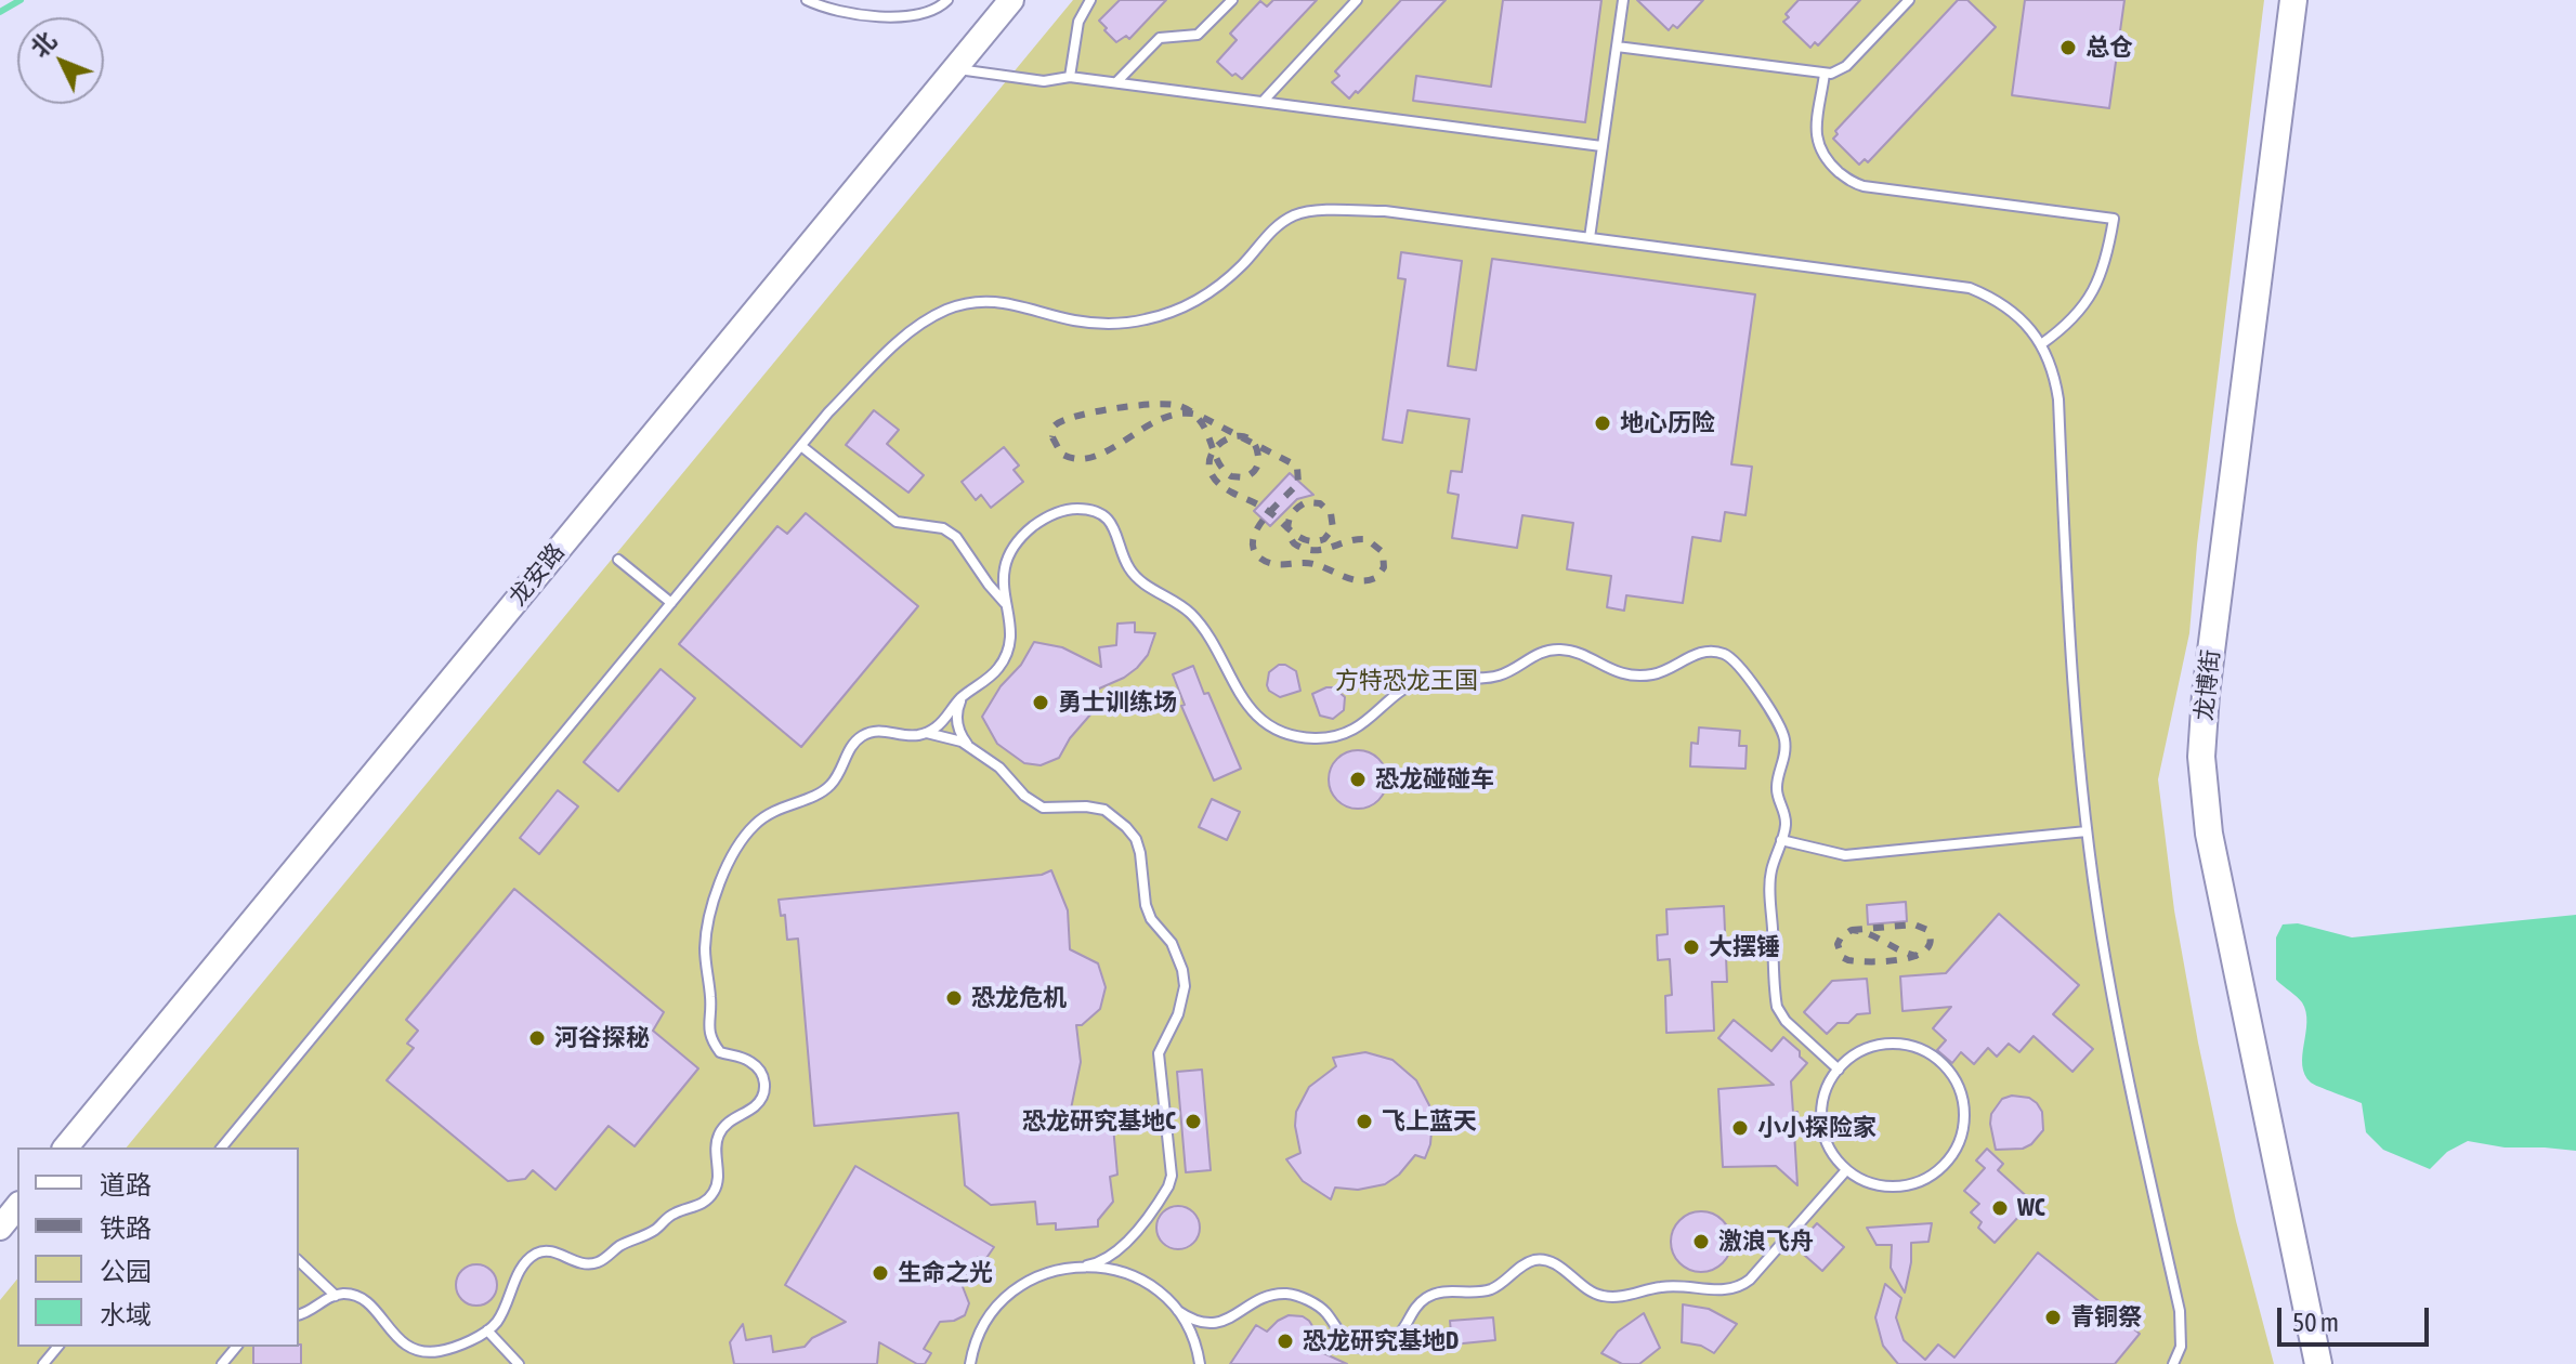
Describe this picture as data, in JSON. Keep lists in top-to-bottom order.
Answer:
{
  "streets": {
    "main road": ["龙安路", "龙博街"]
  },
  "parks": ["方特恐龙王国"],
  "places": [
    "总仓",
    "地心历险",
    "勇士训练场",
    "恐龙碰碰车",
    "大摆锤",
    "恐龙危机",
    "河谷探秘",
    "恐龙研究基地C",
    "飞上蓝天",
    "小小探险家",
    "WC",
    "激浪飞舟",
    "生命之光",
    "青铜祭",
    "恐龙研究基地D"
  ],
  "legend": [
    "道路",
    "铁路",
    "公园",
    "水域"
  ],
  "scale_bar": "50 m",
  "north": "top left"
}
